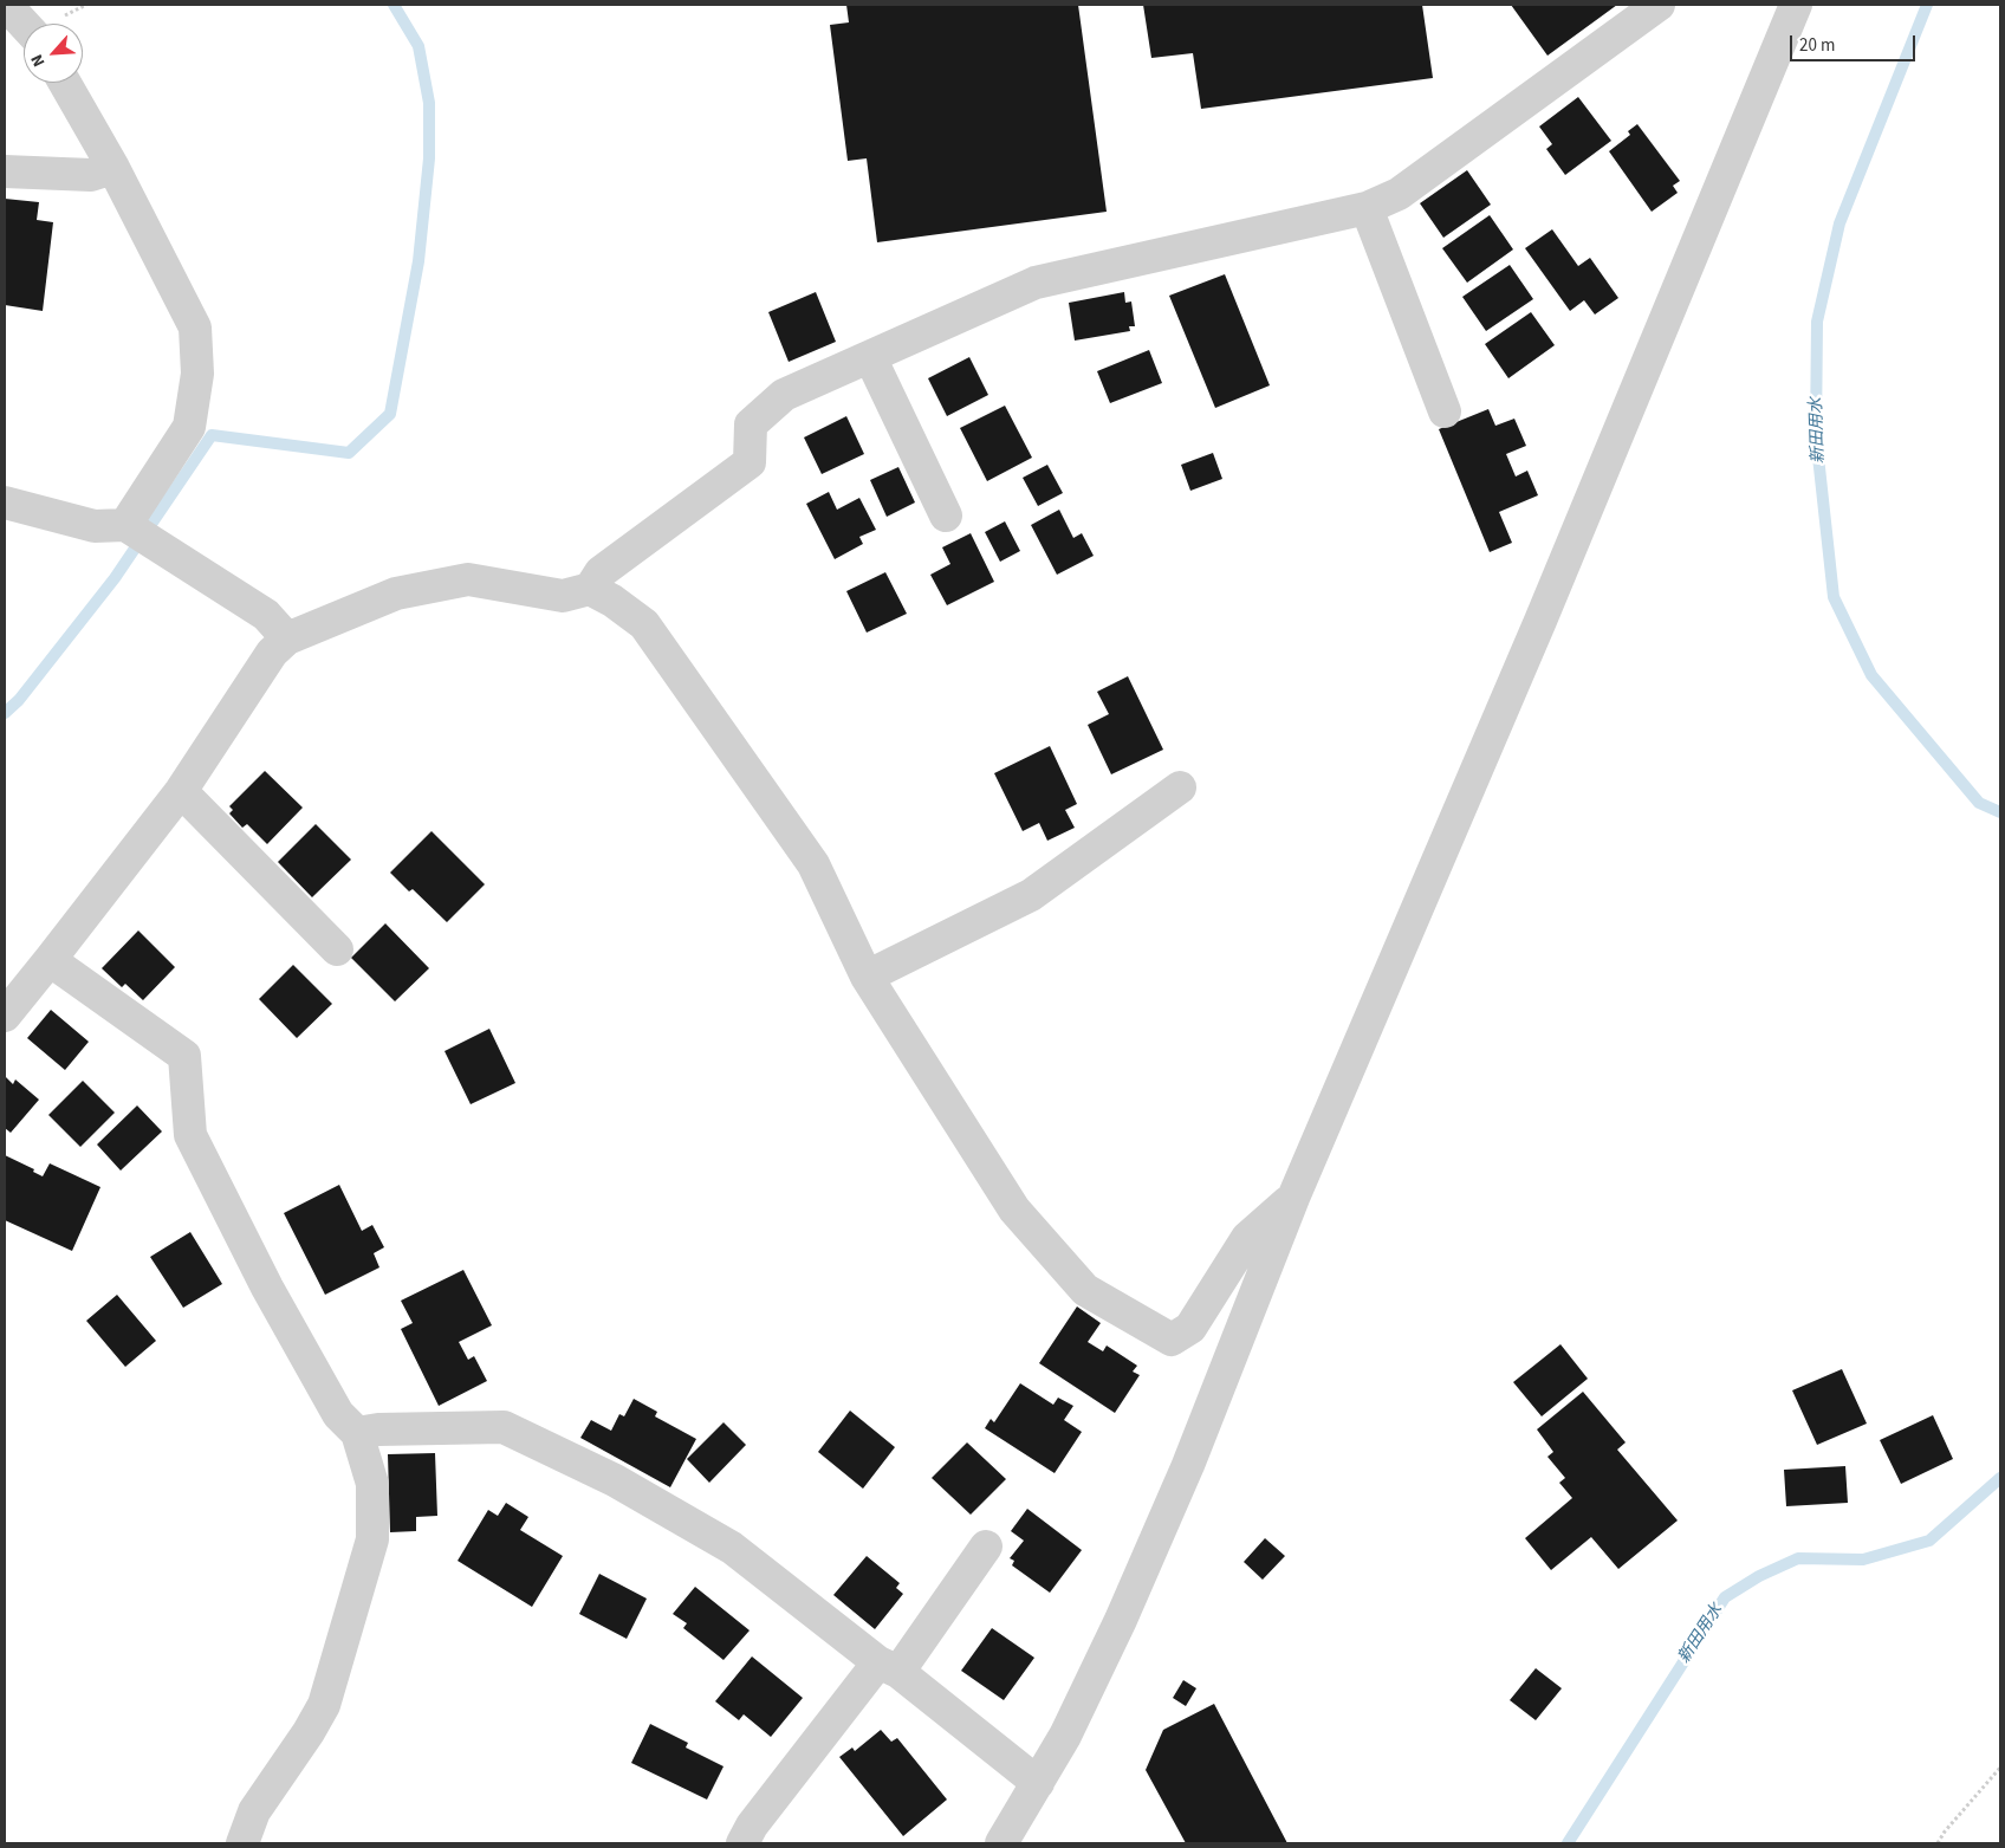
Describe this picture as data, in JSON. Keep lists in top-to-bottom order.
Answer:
{
  "water": ["新田用水"],
  "scale_bar": "20 m",
  "north": "bottom left"
}
